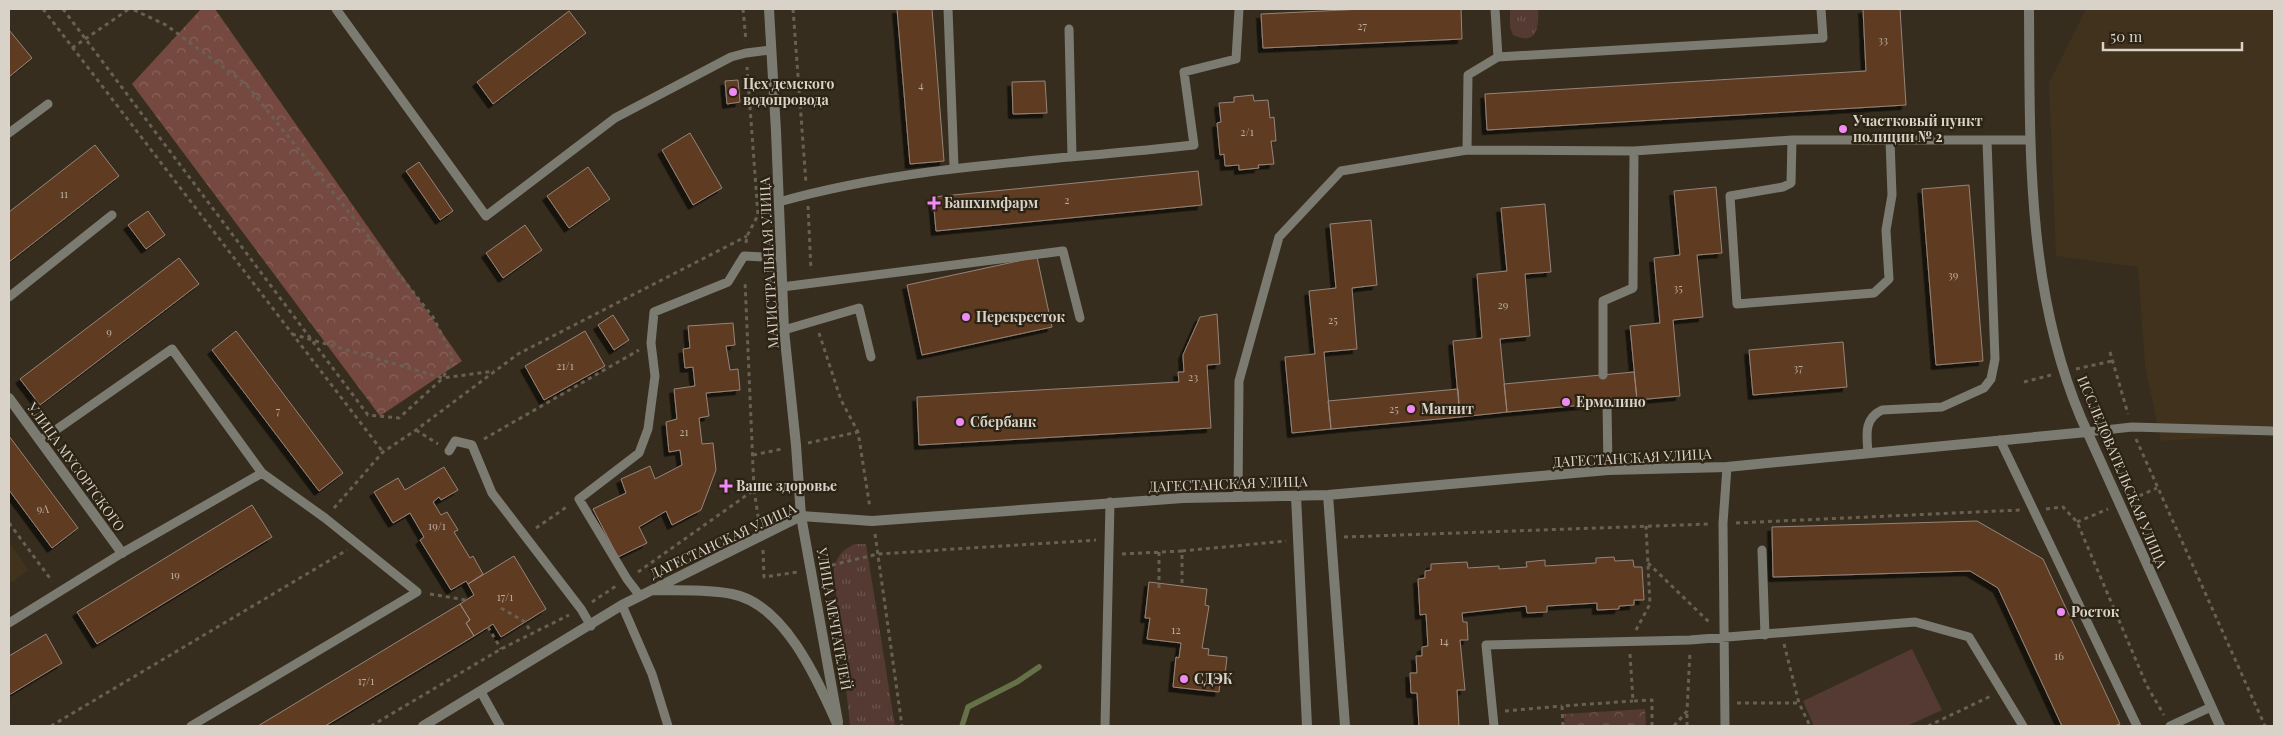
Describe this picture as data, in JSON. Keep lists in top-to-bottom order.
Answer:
{
  "streets": {
    "street": [
      "МАГИСТРАЛЬНАЯ УЛИЦА",
      "ДАГЕСТАНСКАЯ УЛИЦА",
      "УЛИЦА МУСОРГСКОГО",
      "ИССЛЕДОВАТЕЛЬСКАЯ УЛИЦА",
      "УЛИЦА МЕЧТАТЕЛЕЙ"
    ]
  },
  "crossings": [
    ["МАГИСТРАЛЬНАЯ УЛИЦА", "ДАГЕСТАНСКАЯ УЛИЦА"],
    ["МАГИСТРАЛЬНАЯ УЛИЦА", "УЛИЦА МЕЧТАТЕЛЕЙ"],
    ["ДАГЕСТАНСКАЯ УЛИЦА", "ИССЛЕДОВАТЕЛЬСКАЯ УЛИЦА"],
    ["ДАГЕСТАНСКАЯ УЛИЦА", "УЛИЦА МЕЧТАТЕЛЕЙ"]
  ],
  "places": {
    "other": [
      "Цех демского водопровода",
      "Участковый пункт полиции № 2",
      "Перекресток",
      "Ермолино",
      "Магнит",
      "Сбербанк",
      "Росток",
      "СДЭК"
    ],
    "health": ["Башхимфарм", "Ваше здоровье"]
  },
  "house_numbers": [
    "27",
    "33",
    "4",
    "2/1",
    "11",
    "2",
    "39",
    "35",
    "29",
    "25",
    "9",
    "21/1",
    "37",
    "23",
    "25",
    "7",
    "21",
    "9А",
    "19/1",
    "19",
    "17/1",
    "12",
    "14",
    "16",
    "17/1"
  ],
  "scale_bar": "50 m"
}
